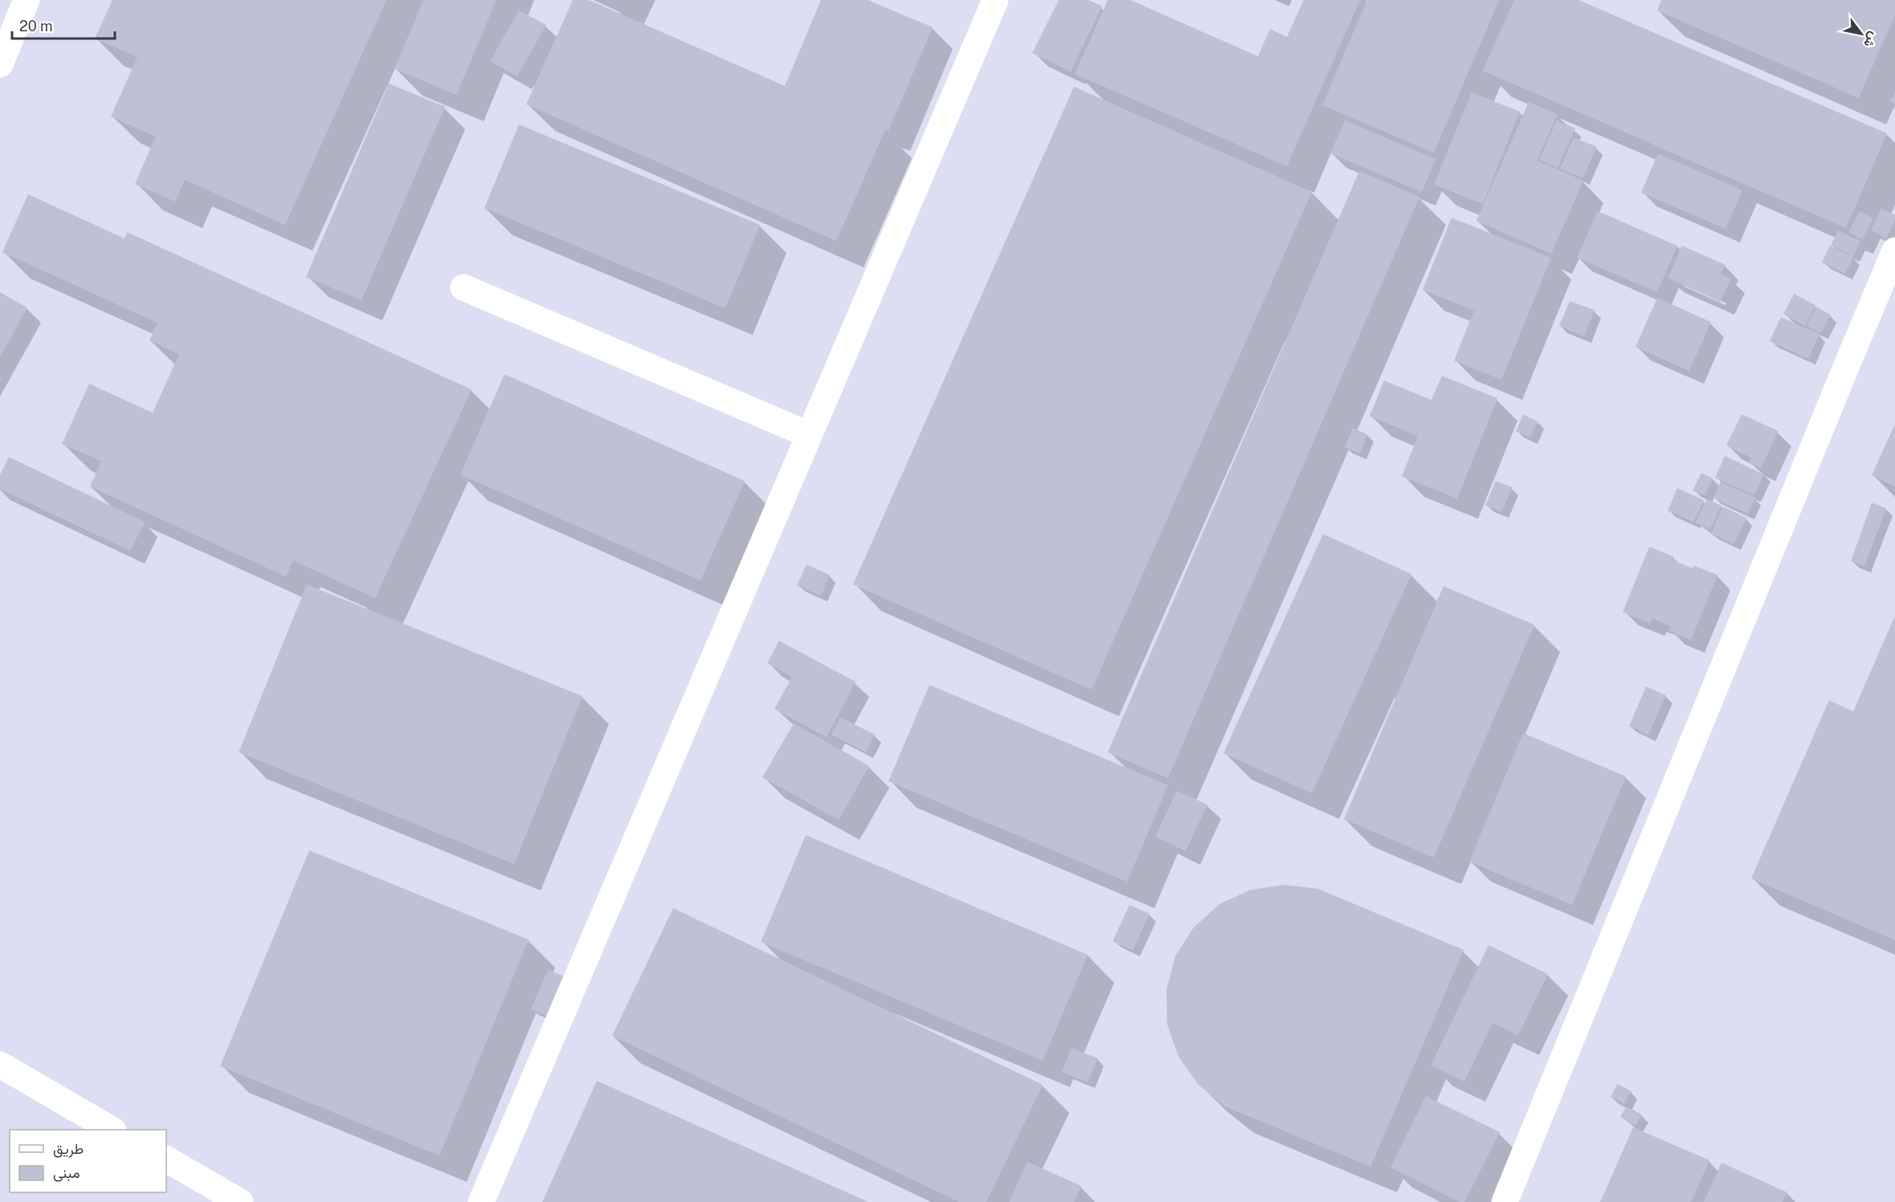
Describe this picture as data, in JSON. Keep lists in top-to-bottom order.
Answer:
{
  "legend": ["طريق", "مبنى"],
  "scale_bar": "20 m",
  "north": "bottom right"
}
